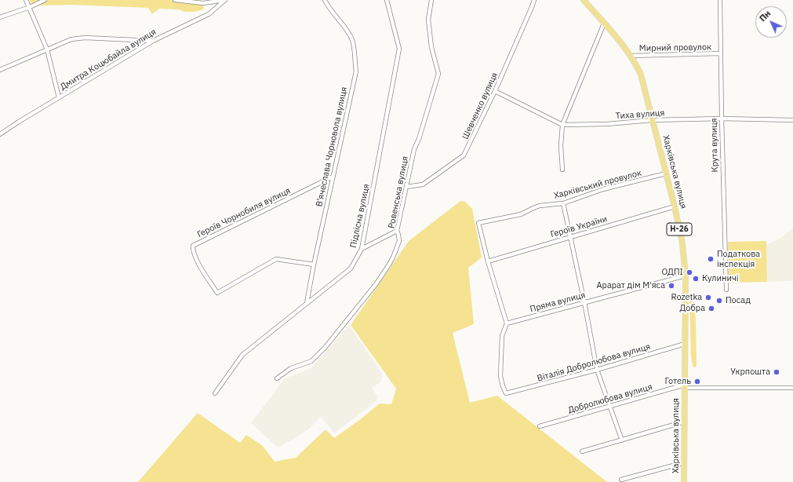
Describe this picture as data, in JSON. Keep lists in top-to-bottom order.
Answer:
{
  "streets": {
    "main road": ["Харківська вулиця", "Н-26"],
    "street": [
      "Мирний провулок",
      "Дмитра Коцюбайла вулиця",
      "Шевченко вулиця",
      "Тиха вулиця",
      "Крута вулиця",
      "В'ячеслава Чорновола вулиця",
      "Харківський провулок",
      "Ровенська вулиця",
      "Героїв Чорнобиля вулиця",
      "Підлісна вулиця",
      "Героїв України",
      "Пряма вулиця",
      "Віталія Добролюбова вулиця",
      "Добролюбова вулиця"
    ]
  },
  "crossings": [
    ["Мирний провулок", "Крута вулиця"],
    ["Мирний провулок", "Харківська вулиця"],
    ["Шевченко вулиця", "Тиха вулиця"],
    ["Шевченко вулиця", "Ровенська вулиця"],
    ["Тиха вулиця", "Крута вулиця"],
    ["Тиха вулиця", "Харківська вулиця"],
    ["В'ячеслава Чорновола вулиця", "Героїв Чорнобиля вулиця"],
    ["В'ячеслава Чорновола вулиця", "Підлісна вулиця"],
    ["Харківська вулиця", "Харківський провулок"],
    ["Харківська вулиця", "Героїв України"],
    ["Харківська вулиця", "Пряма вулиця"],
    ["Харківська вулиця", "Віталія Добролюбова вулиця"],
    ["Харківська вулиця", "Добролюбова вулиця"],
    ["Харківський провулок", "Героїв України"],
    ["Пряма вулиця", "Віталія Добролюбова вулиця"]
  ],
  "places": [
    "Податкова інспекція",
    "ОДПІ",
    "Кулиничі",
    "Арарат дім М'яса",
    "Rozetka",
    "Посад",
    "Добра",
    "Укрпошта",
    "Готель"
  ],
  "north": "top left"
}
